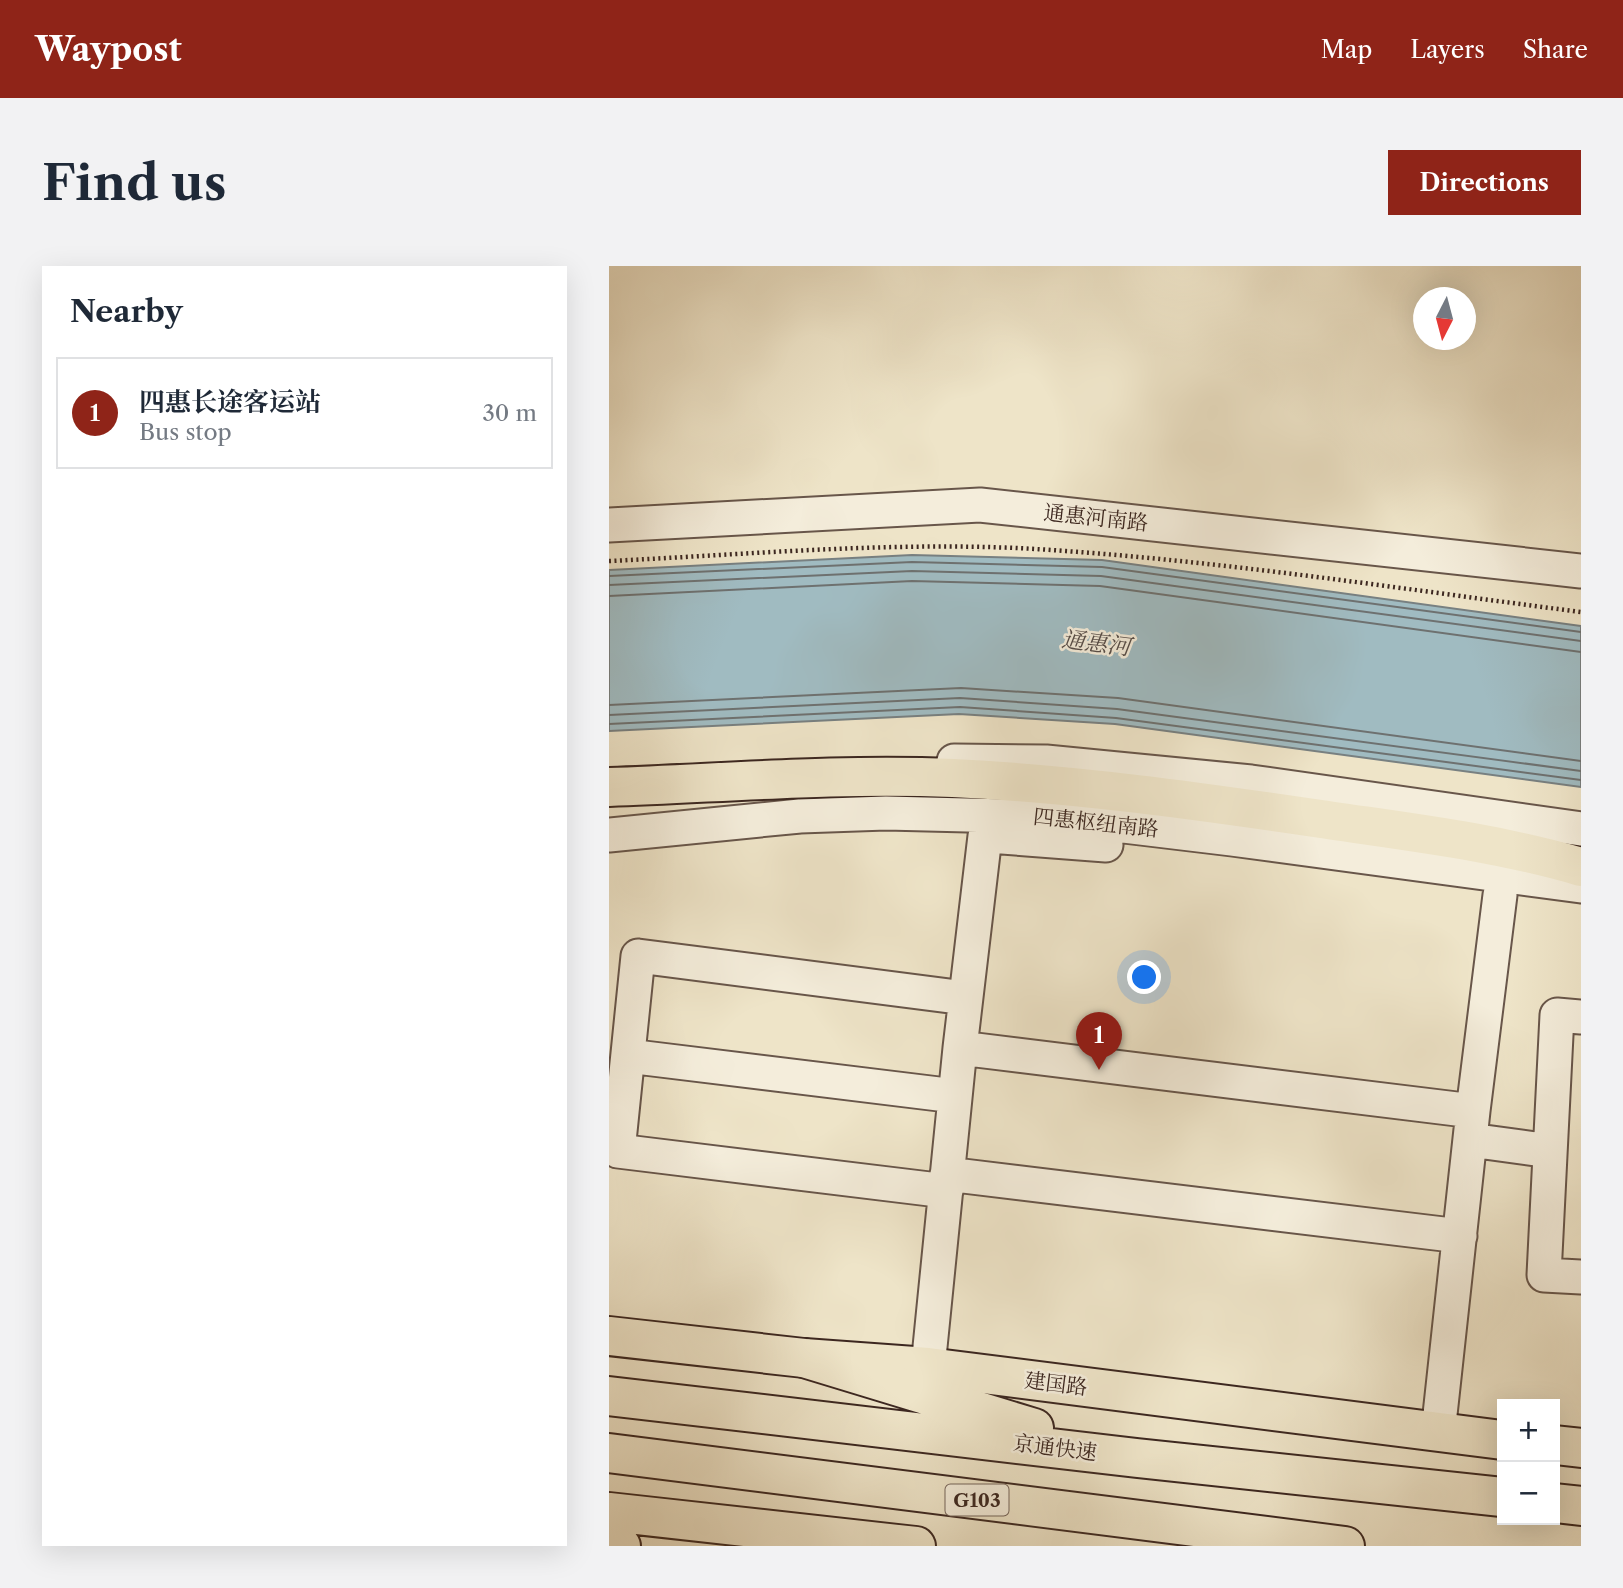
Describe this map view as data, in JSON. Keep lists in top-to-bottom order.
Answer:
{
  "streets": {
    "main road": ["建国路", "京通快速", "G103"],
    "street": ["通惠河南路", "四惠枢纽南路"]
  },
  "water": ["通惠河"],
  "north": "bottom",
  "page": {
    "header": "Waypost",
    "nav": ["Map", "Layers", "Share"],
    "buttons": "Directions",
    "title": "Find us",
    "heading": "Nearby",
    "list": [
      {
        "mark": "1",
        "name": "四惠长途客运站",
        "note": "Bus stop",
        "value": "30 m"
      }
    ],
    "pins": "1",
    "map_buttons": ["+", "−"]
  }
}
